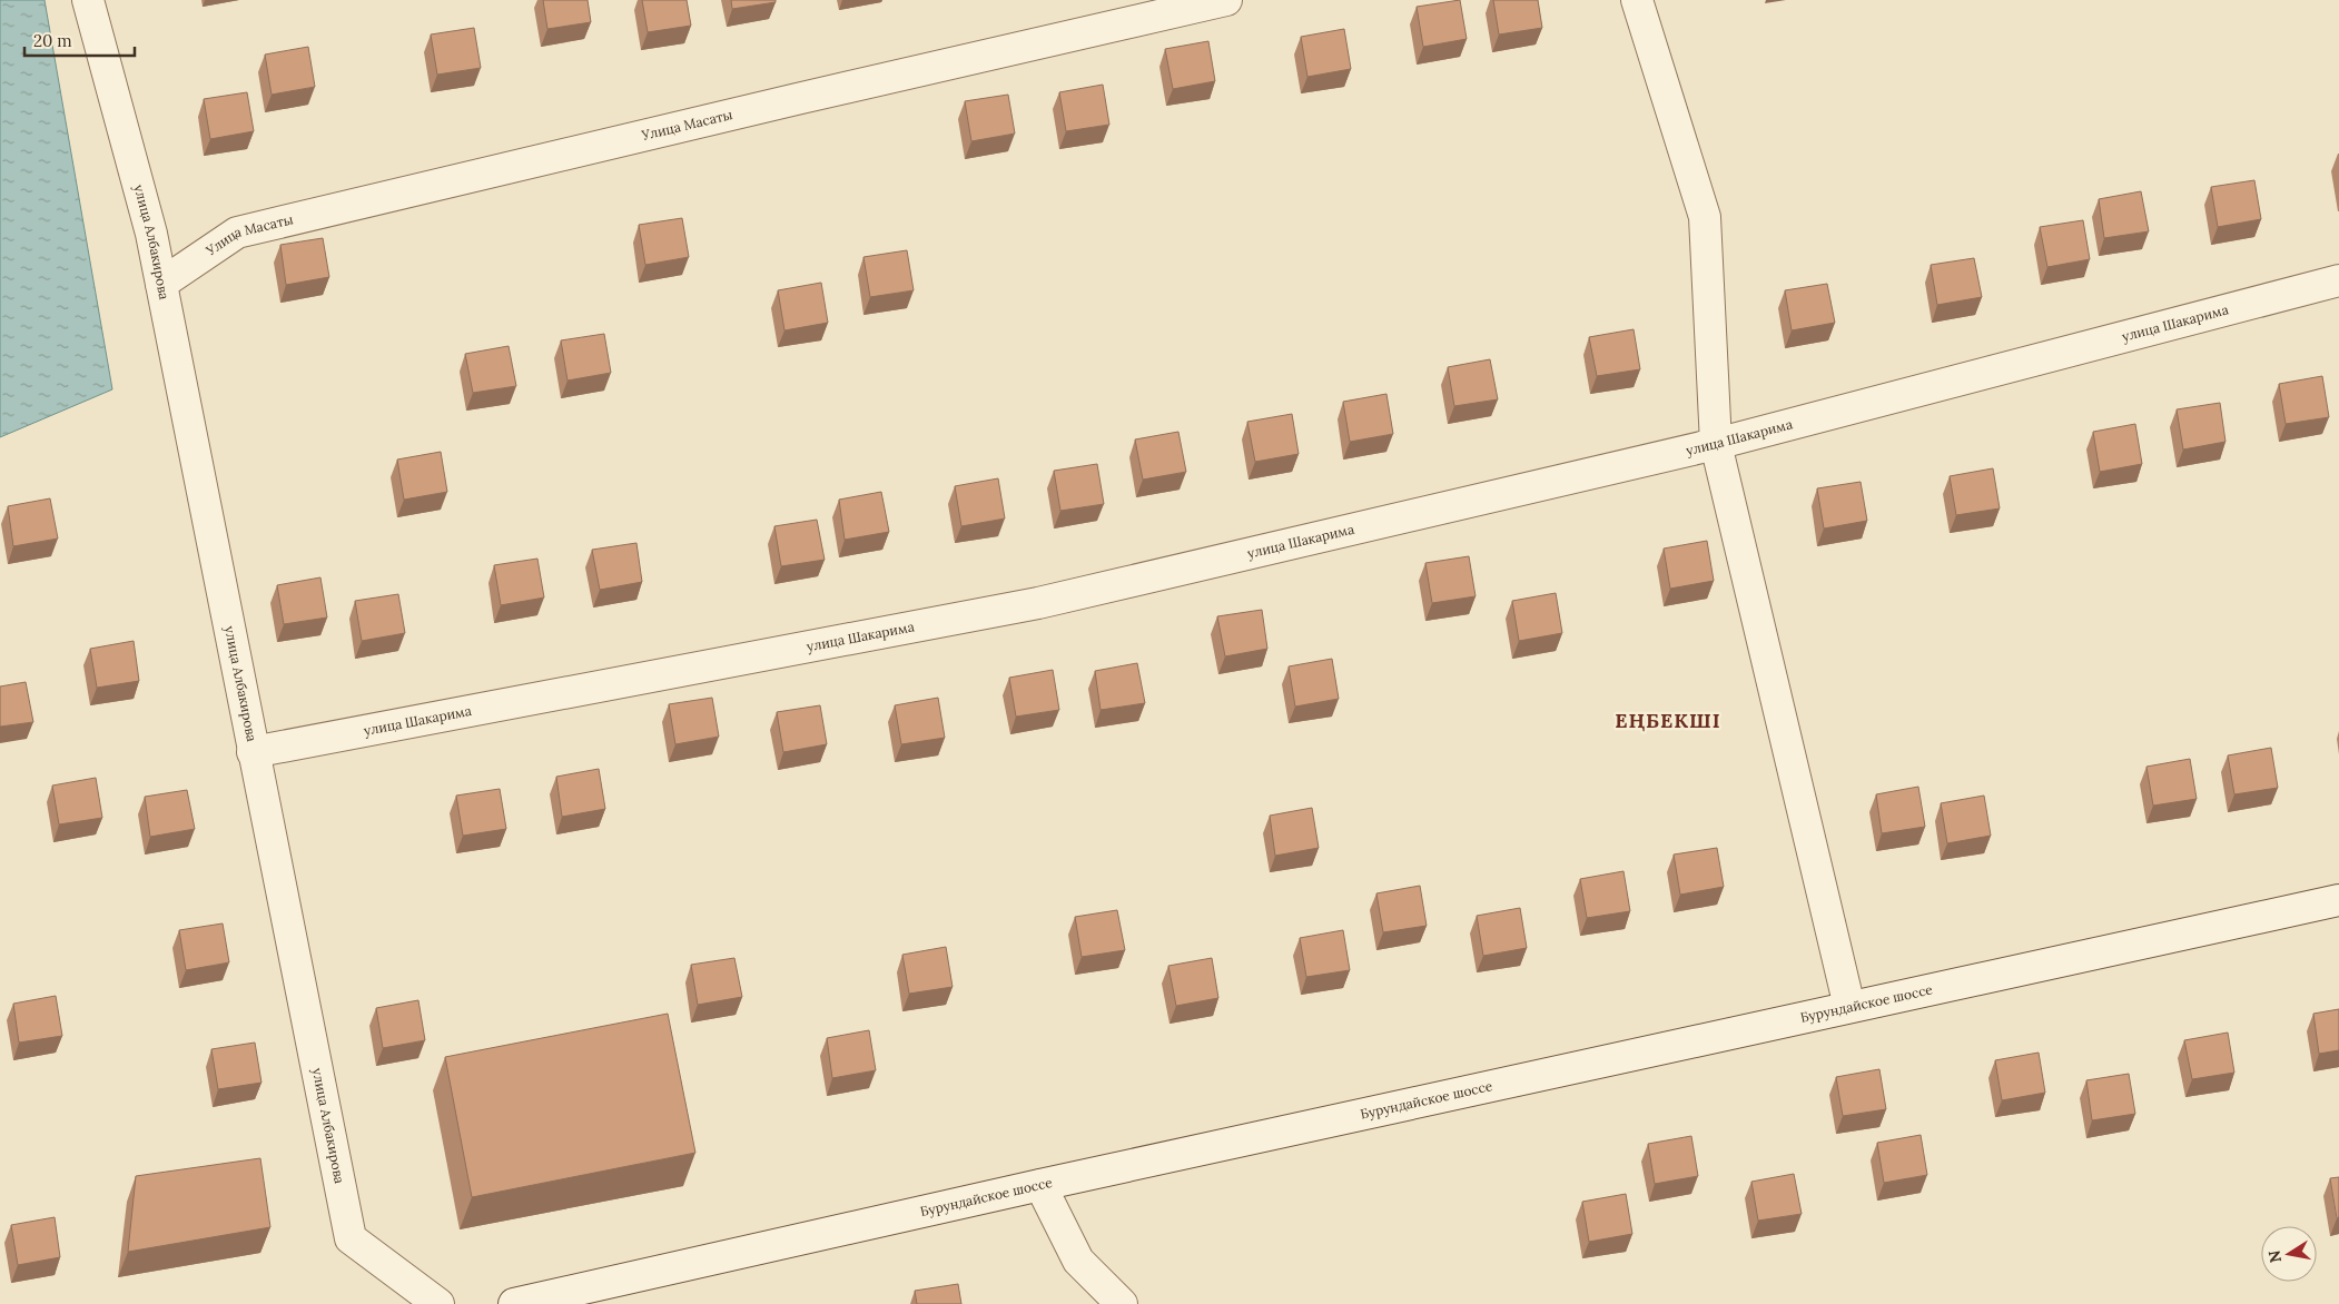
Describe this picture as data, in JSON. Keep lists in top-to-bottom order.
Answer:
{
  "streets": {
    "street": [
      "Улица Масаты",
      "улица Албакирова",
      "улица Шакарима",
      "Бурундайское шоссе"
    ]
  },
  "crossings": [
    ["Улица Масаты", "улица Албакирова"],
    ["улица Албакирова", "улица Шакарима"]
  ],
  "districts": ["ЕҢБЕКШІ"],
  "scale_bar": "20 m",
  "north": "left"
}
